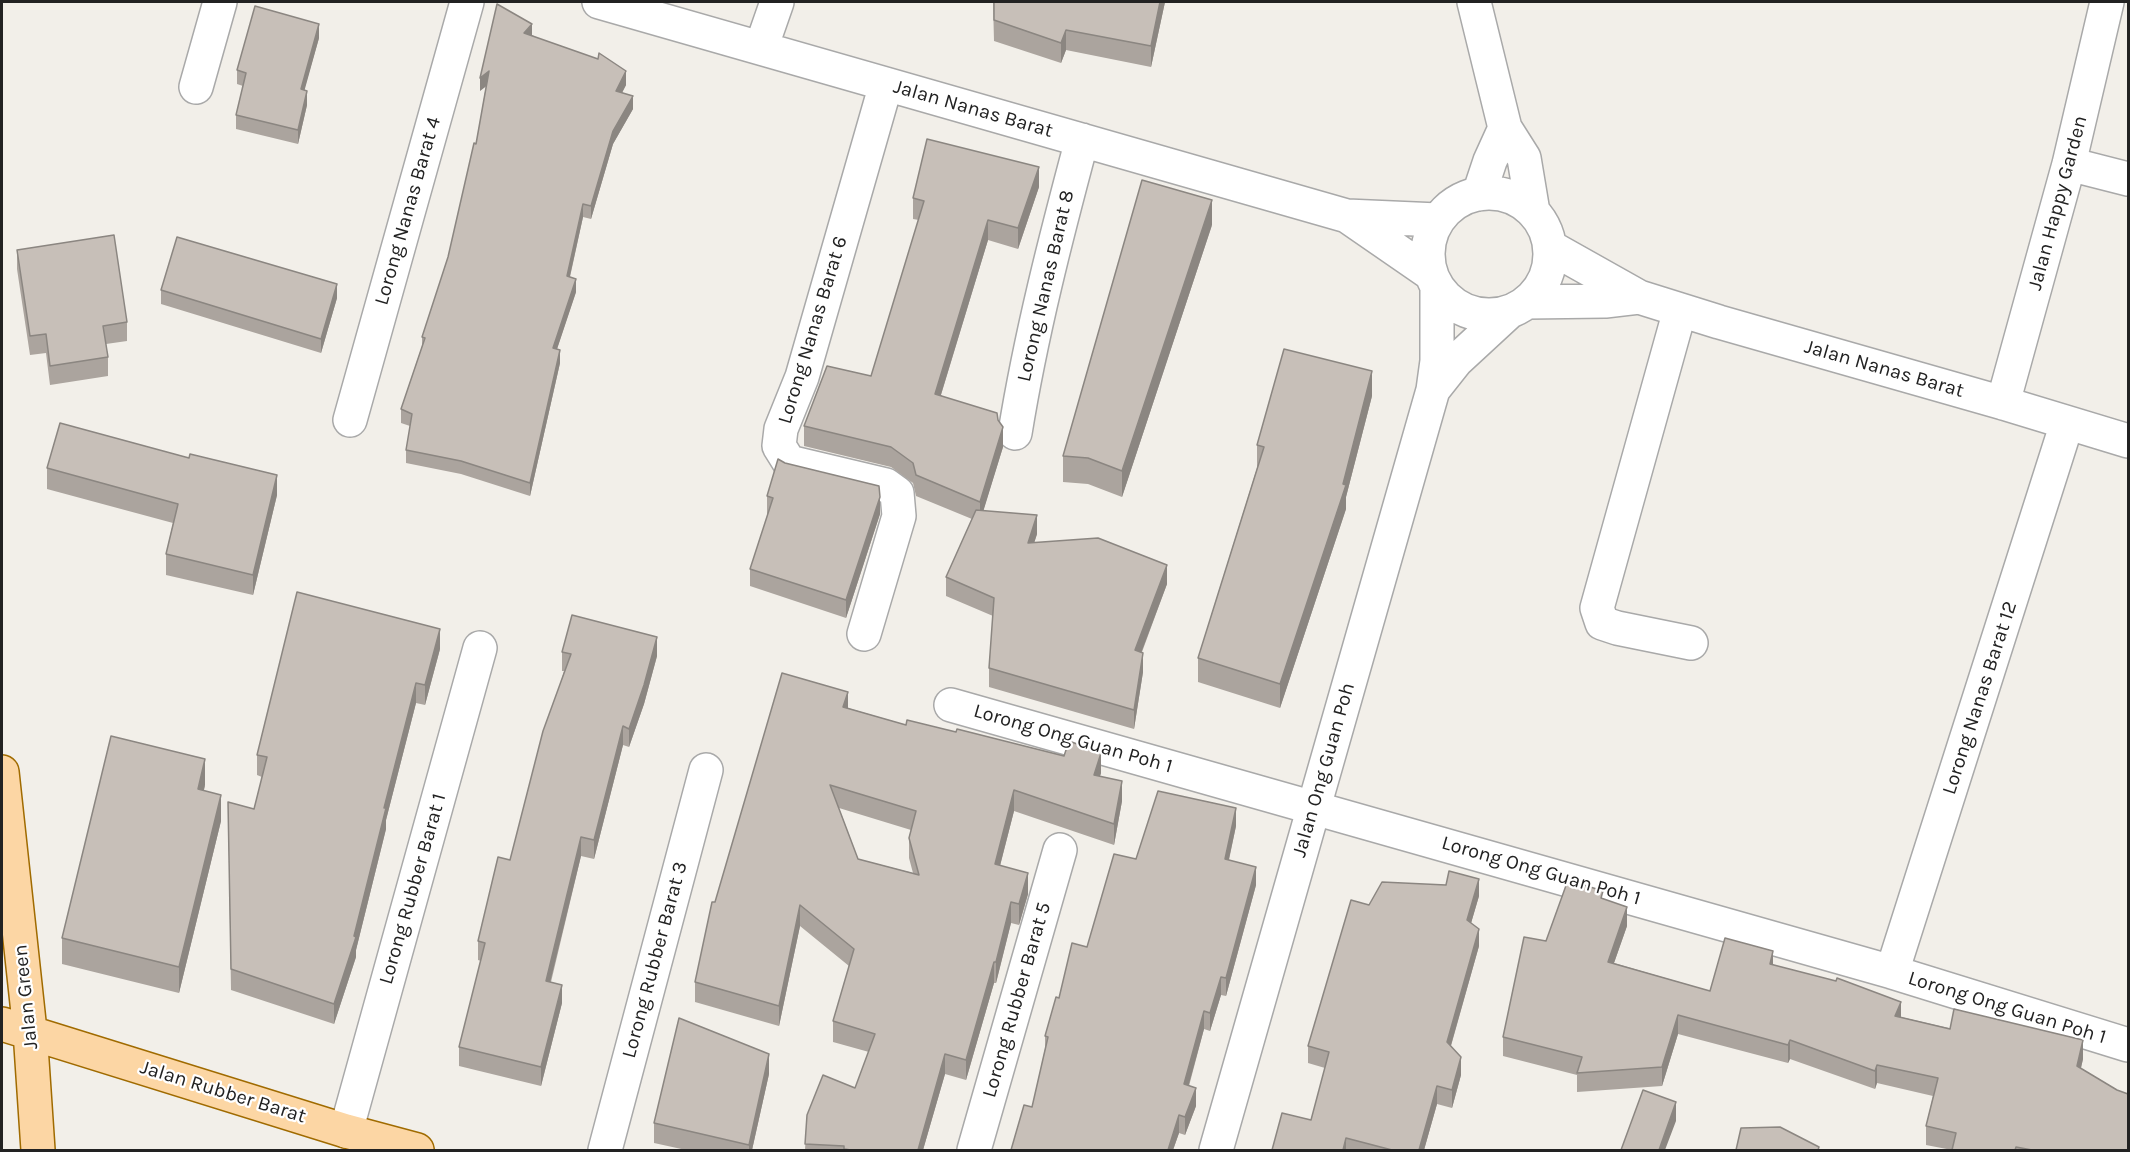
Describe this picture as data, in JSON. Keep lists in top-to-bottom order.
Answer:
{
  "streets": {
    "main road": ["Jalan Green", "Jalan Rubber Barat"],
    "street": [
      "Jalan Nanas Barat",
      "Jalan Happy Garden",
      "Lorong Nanas Barat 4",
      "Lorong Nanas Barat 8",
      "Lorong Nanas Barat 6",
      "Lorong Nanas Barat 12",
      "Lorong Ong Guan Poh 1",
      "Jalan Ong Guan Poh",
      "Lorong Rubber Barat 1",
      "Lorong Rubber Barat 3",
      "Lorong Rubber Barat 5"
    ]
  },
  "crossings": [
    ["Jalan Nanas Barat", "Jalan Happy Garden"],
    ["Jalan Nanas Barat", "Lorong Nanas Barat 8"],
    ["Jalan Nanas Barat", "Lorong Nanas Barat 6"],
    ["Jalan Nanas Barat", "Lorong Nanas Barat 12"],
    ["Jalan Nanas Barat", "Jalan Ong Guan Poh"],
    ["Lorong Nanas Barat 12", "Lorong Ong Guan Poh 1"],
    ["Lorong Ong Guan Poh 1", "Jalan Ong Guan Poh"],
    ["Lorong Rubber Barat 1", "Jalan Rubber Barat"],
    ["Jalan Green", "Jalan Rubber Barat"]
  ]
}
